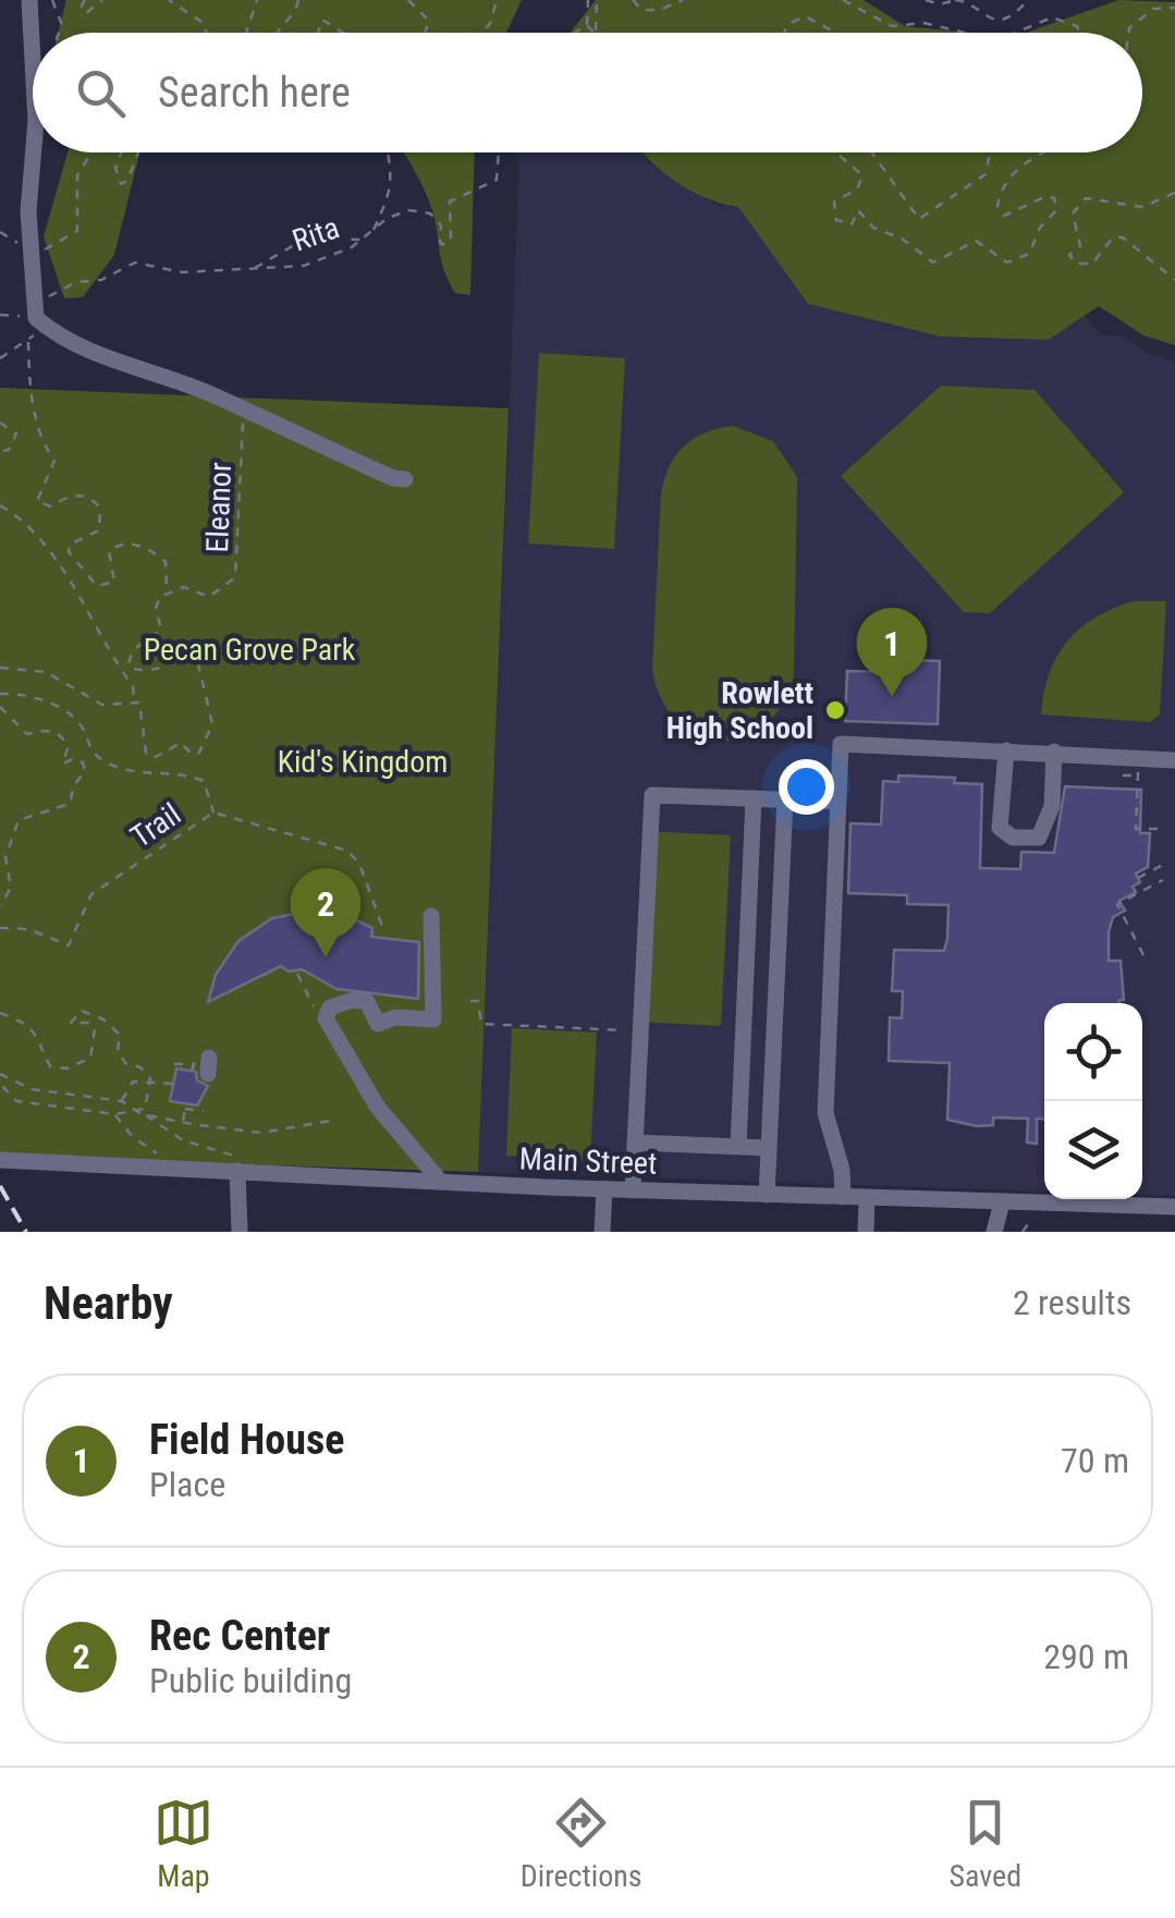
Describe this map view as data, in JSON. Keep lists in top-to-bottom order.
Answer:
{
  "streets": {
    "street": ["Main Street"],
    "path": ["Rita", "Eleanor", "Trail"]
  },
  "parks": ["Pecan Grove Park", "Kid's Kingdom"],
  "places": ["Rowlett High School"],
  "page": {
    "search": "Search here",
    "pins": ["1", "2"],
    "heading": ["Nearby", "2 results"],
    "list": [
      {
        "mark": "1",
        "name": "Field House",
        "note": "Place",
        "value": "70 m"
      },
      {
        "mark": "2",
        "name": "Rec Center",
        "note": "Public building",
        "value": "290 m"
      }
    ],
    "nav": ["Map", "Directions", "Saved"]
  }
}
